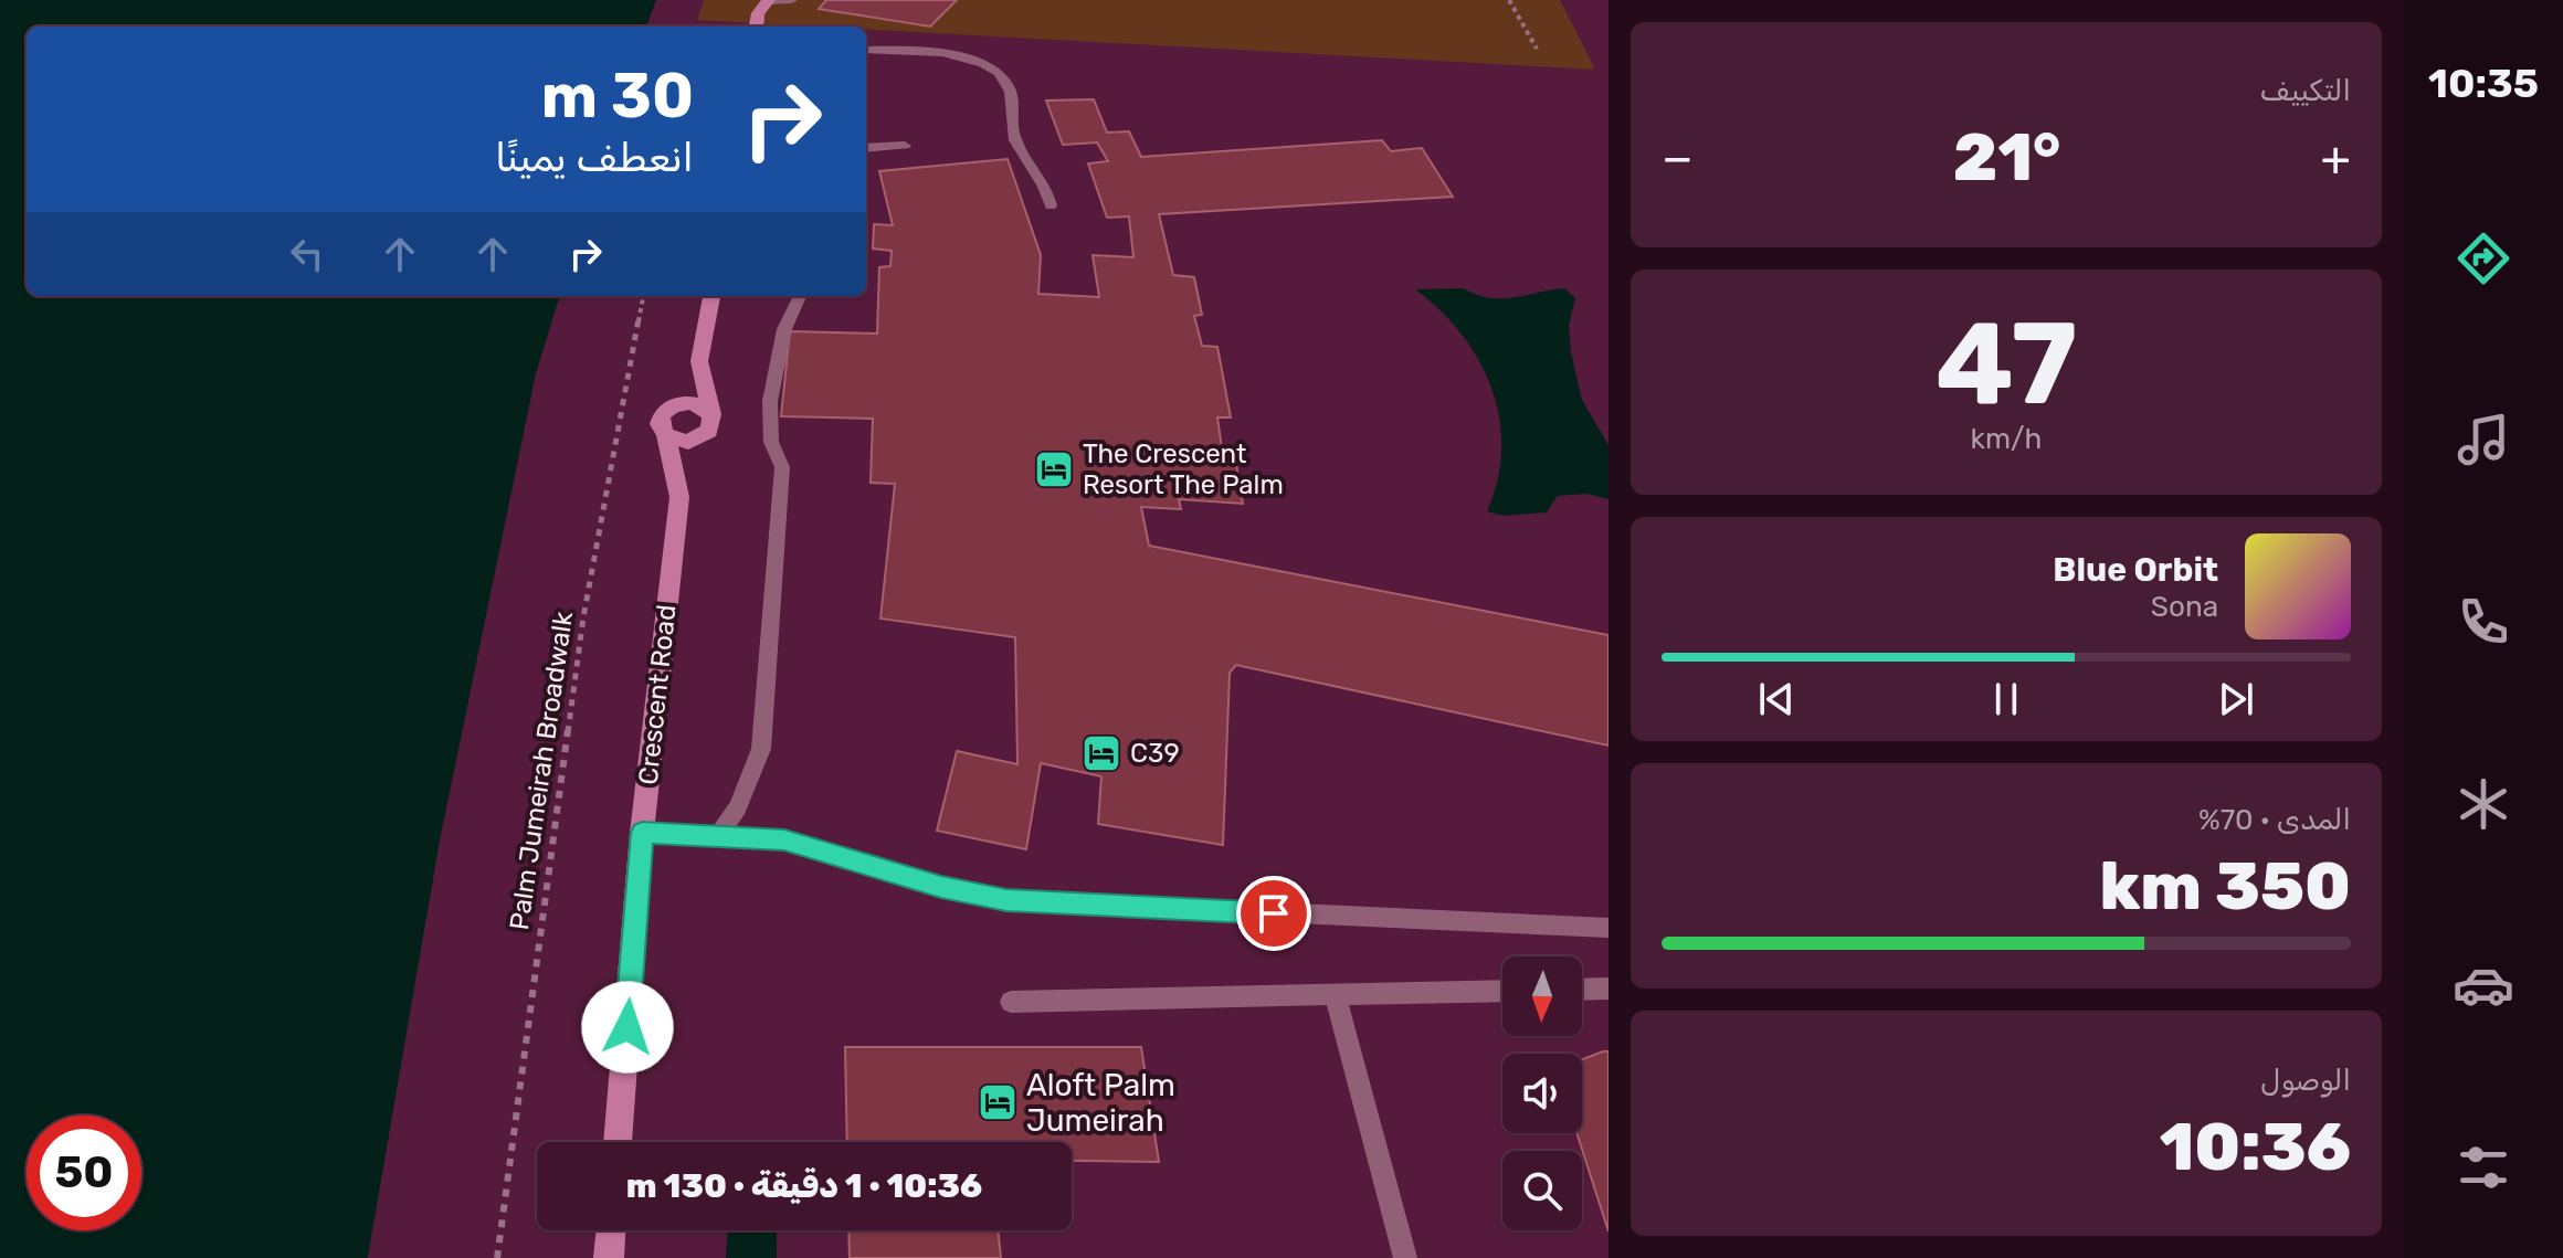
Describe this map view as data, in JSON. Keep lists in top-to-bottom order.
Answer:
{
  "streets": {
    "main road": ["Crescent Road"],
    "path": ["Palm Jumeirah Broadwalk"]
  },
  "places": {
    "hotel": ["The Crescent Resort The Palm", "C39", "Aloft Palm Jumeirah"]
  },
  "north": "bottom",
  "page": {
    "tabs": "10:35",
    "tile": [
      "التكييف",
      ["47", "km/h"],
      ["المدى · 70%", "350 km"],
      ["الوصول", "10:36"]
    ],
    "turn": ["30 m", "انعطف يمينًا"],
    "heat": ["−", "21°", "+"],
    "song": ["Blue Orbit", "Sona"],
    "limit": "50",
    "trip": "10:36 · 1 دقيقة · 130 m"
  }
}
